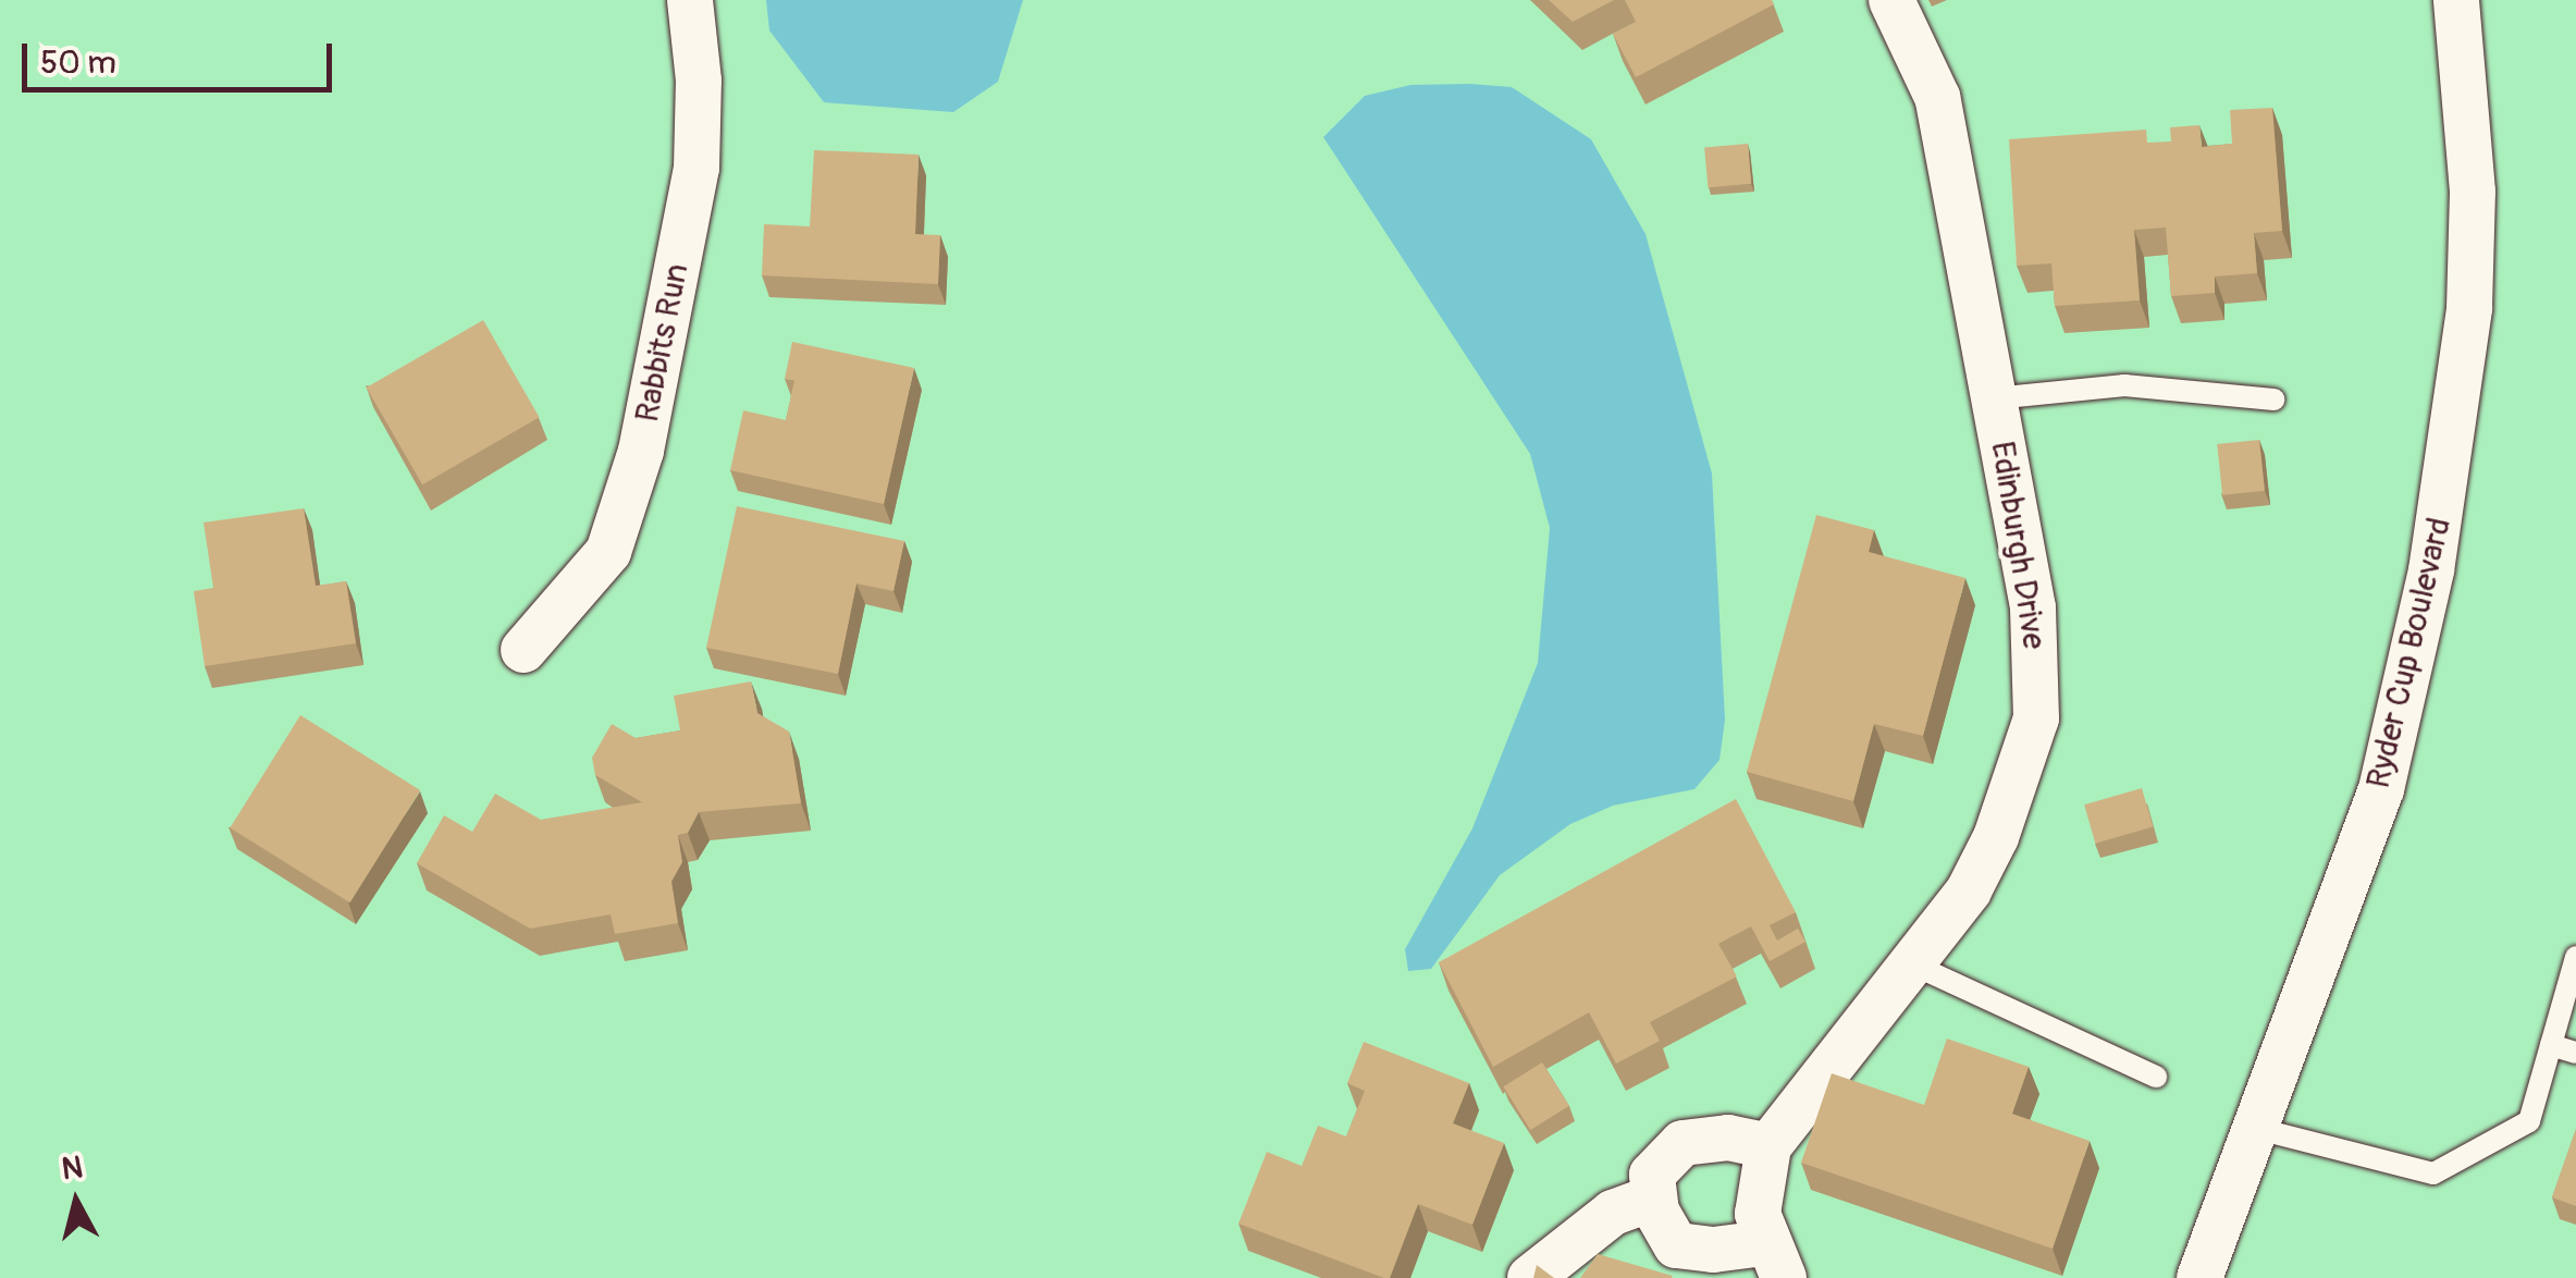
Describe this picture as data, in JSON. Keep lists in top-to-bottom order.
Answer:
{
  "streets": {
    "street": ["Rabbits Run", "Edinburgh Drive", "Ryder Cup Boulevard"]
  },
  "scale_bar": "50 m",
  "north": "top"
}
